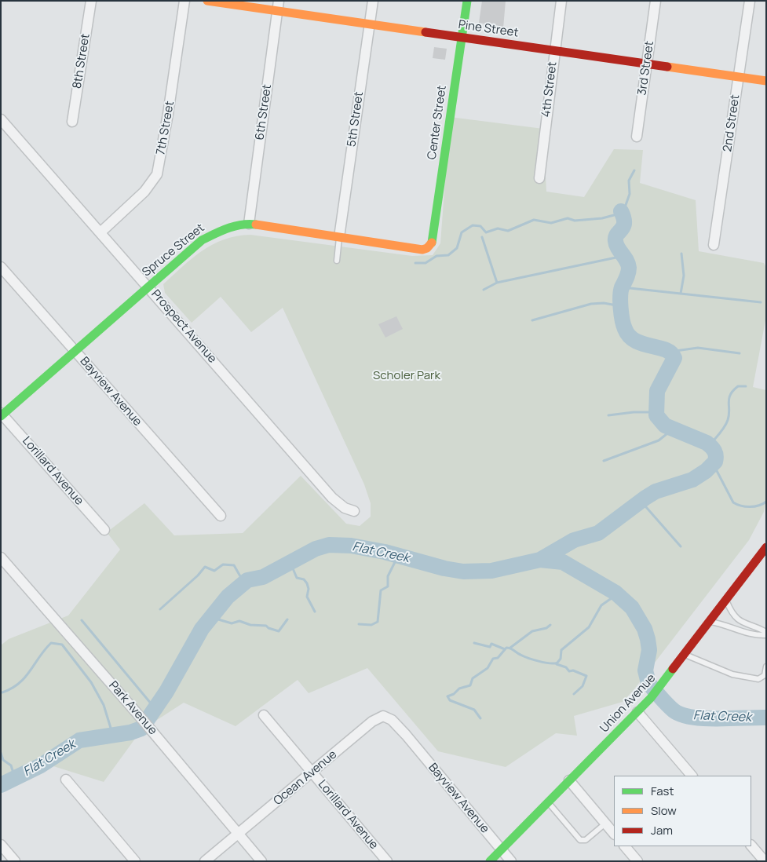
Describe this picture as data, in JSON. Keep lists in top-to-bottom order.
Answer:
{
  "streets": {
    "street": [
      "Pine Street",
      "8th Street",
      "3rd Street",
      "4th Street",
      "6th Street",
      "5th Street",
      "Center Street",
      "2nd Street",
      "7th Street",
      "Spruce Street",
      "Prospect Avenue",
      "Bayview Avenue",
      "Lorillard Avenue",
      "Union Avenue",
      "Park Avenue",
      "Ocean Avenue"
    ]
  },
  "crossings": [
    ["Pine Street", "3rd Street"],
    ["Pine Street", "4th Street"],
    ["Pine Street", "6th Street"],
    ["Pine Street", "5th Street"],
    ["Pine Street", "Center Street"],
    ["Pine Street", "2nd Street"],
    ["6th Street", "Spruce Street"],
    ["5th Street", "Spruce Street"],
    ["Center Street", "Spruce Street"],
    ["7th Street", "Prospect Avenue"],
    ["Spruce Street", "Prospect Avenue"],
    ["Spruce Street", "Bayview Avenue"],
    ["Spruce Street", "Lorillard Avenue"],
    ["Bayview Avenue", "Union Avenue"],
    ["Bayview Avenue", "Ocean Avenue"],
    ["Lorillard Avenue", "Ocean Avenue"],
    ["Park Avenue", "Ocean Avenue"]
  ],
  "water": ["Flat Creek"],
  "parks": ["Scholer Park"],
  "legend": ["Fast", "Slow", "Jam"]
}
